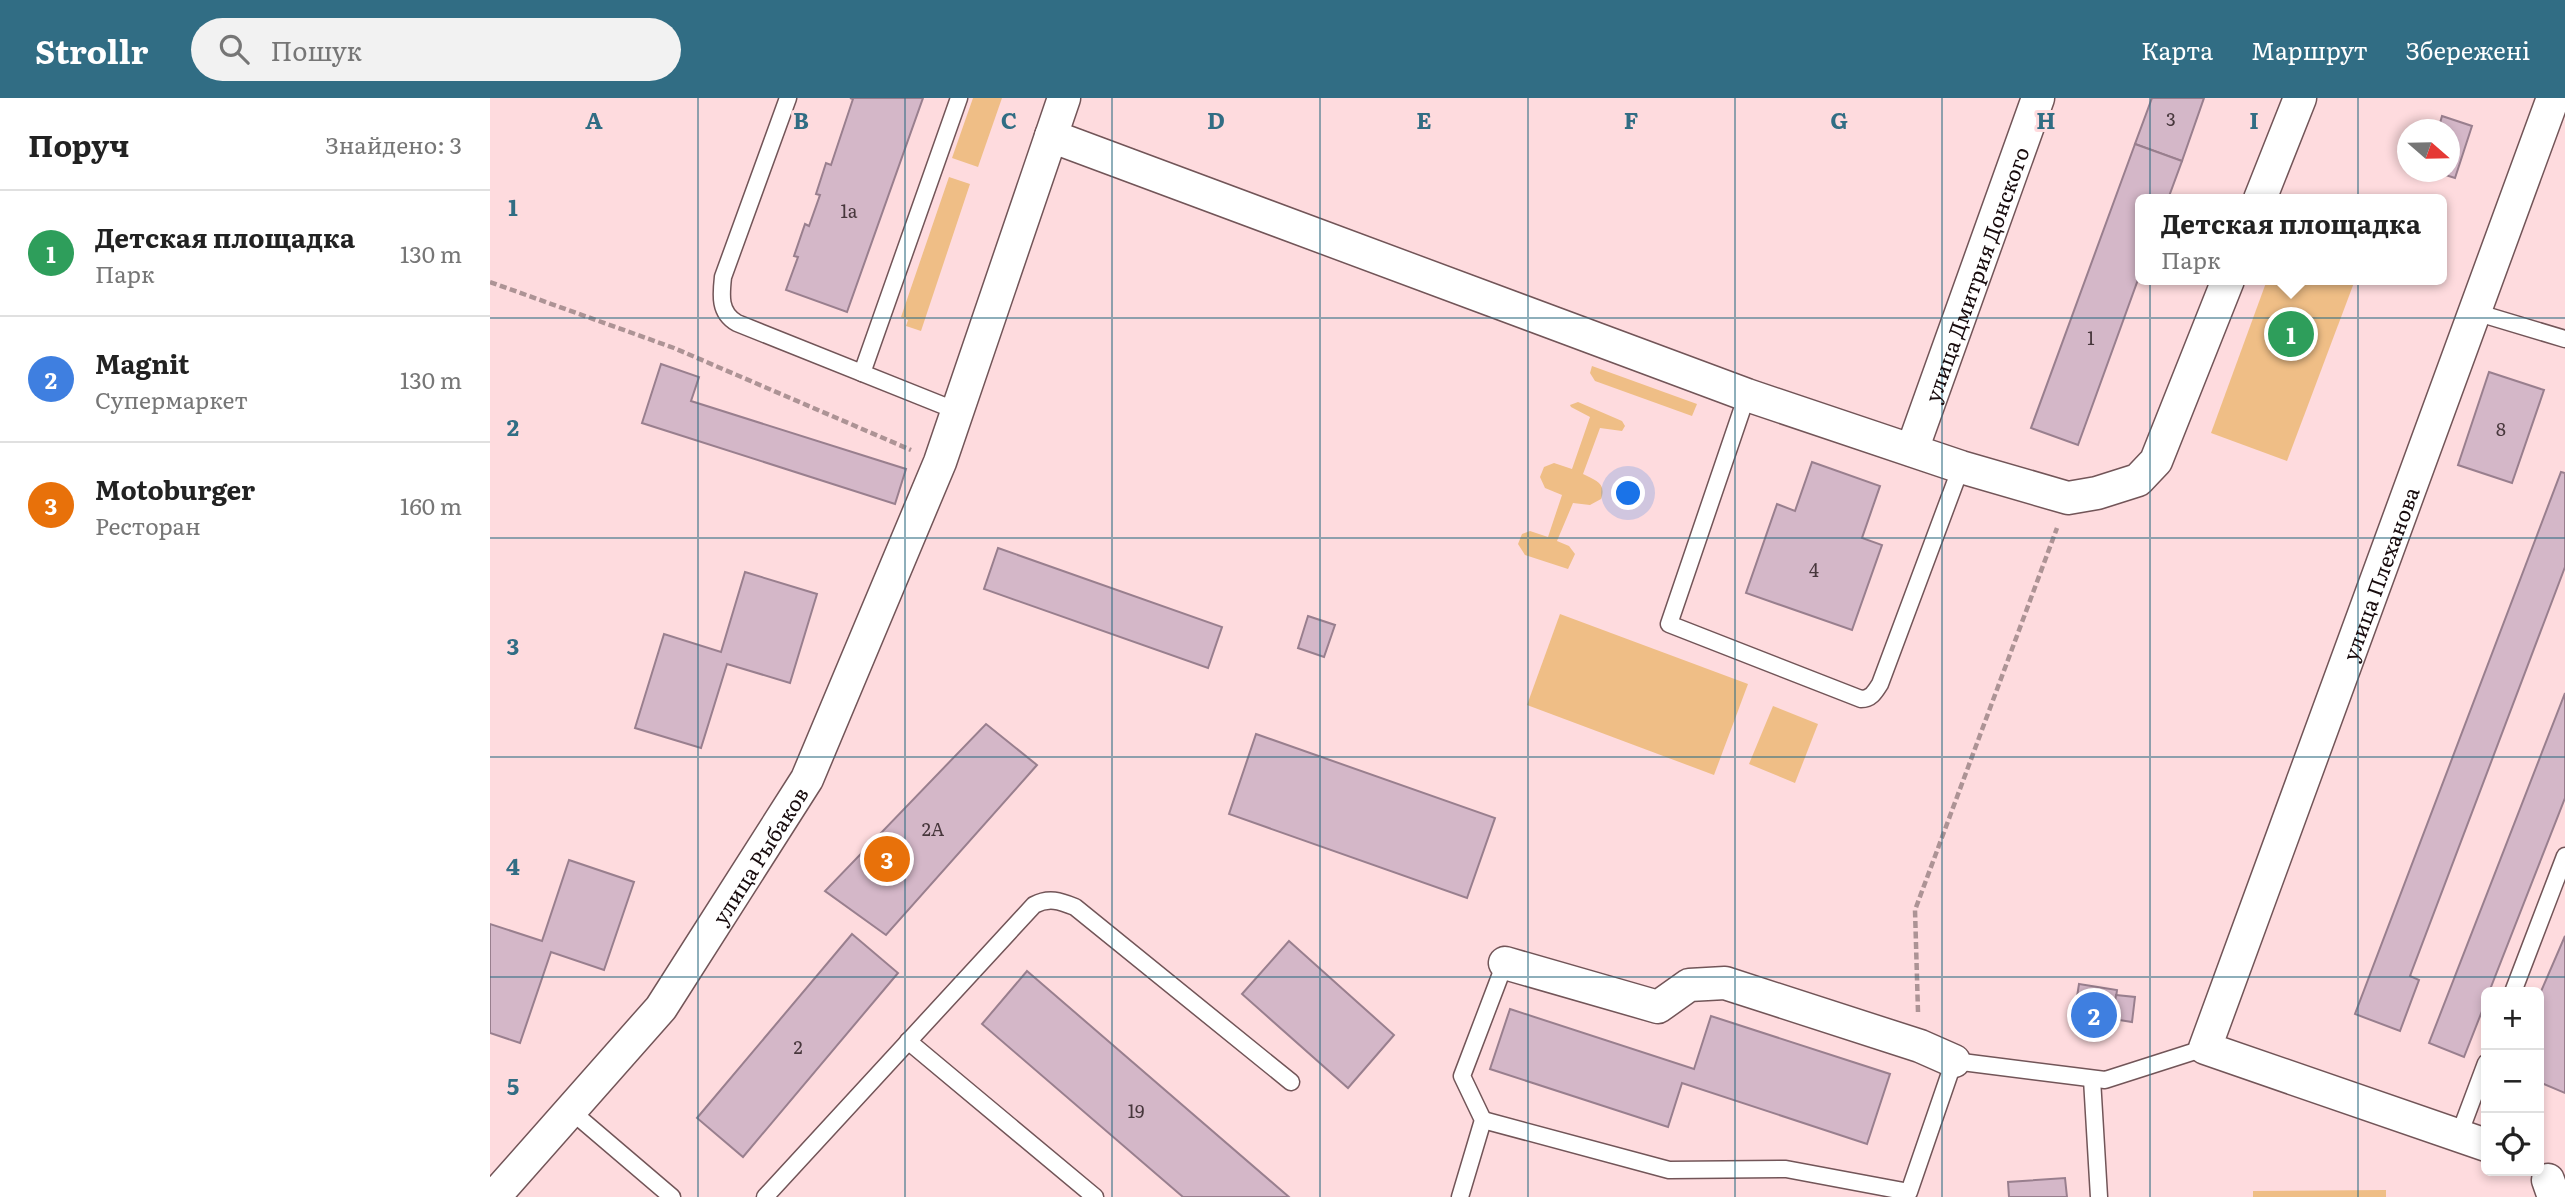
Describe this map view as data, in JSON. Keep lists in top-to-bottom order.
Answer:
{
  "streets": {
    "street": ["улица Дмитрия Донского", "улица Плеханова", "улица Рыбаков"]
  },
  "house_numbers": [
    "3",
    "1а",
    "1",
    "8",
    "4",
    "2А",
    "2",
    "19"
  ],
  "north": "right",
  "page": {
    "header": "Strollr",
    "search": "Пошук",
    "nav": ["Карта", "Маршрут", "Збережені"],
    "heading": ["Поруч", "Знайдено: 3"],
    "list": [
      {
        "mark": "1",
        "name": "Детская площадка",
        "note": "Парк",
        "value": "130 m"
      },
      {
        "mark": "2",
        "name": "Magnit",
        "note": "Супермаркет",
        "value": "130 m"
      },
      {
        "mark": "3",
        "name": "Motoburger",
        "note": "Ресторан",
        "value": "160 m"
      }
    ],
    "popup": ["Детская площадка", "Парк"],
    "pins": ["1", "3", "2"],
    "map_buttons": ["+", "−"]
  },
  "grid": {
    "columns": [
      "A",
      "B",
      "C",
      "D",
      "E",
      "F",
      "G",
      "H",
      "I"
    ],
    "rows": [
      "1",
      "2",
      "3",
      "4",
      "5"
    ]
  }
}
